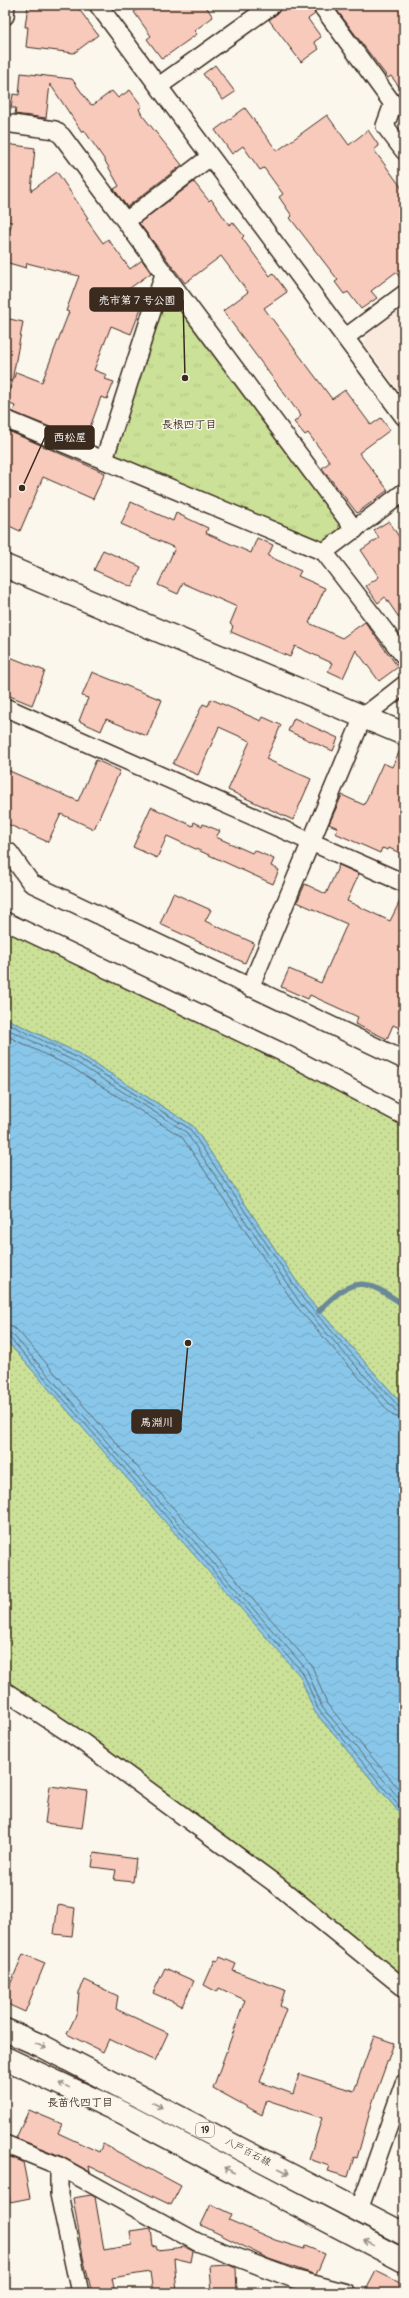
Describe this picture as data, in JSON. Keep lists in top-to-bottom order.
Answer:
{
  "streets": {
    "main road": ["19", "八戸百石線"]
  },
  "districts": ["長根四丁目", "長苗代四丁目"],
  "places": ["売市第７号公園", "西松屋", "馬淵川"]
}
